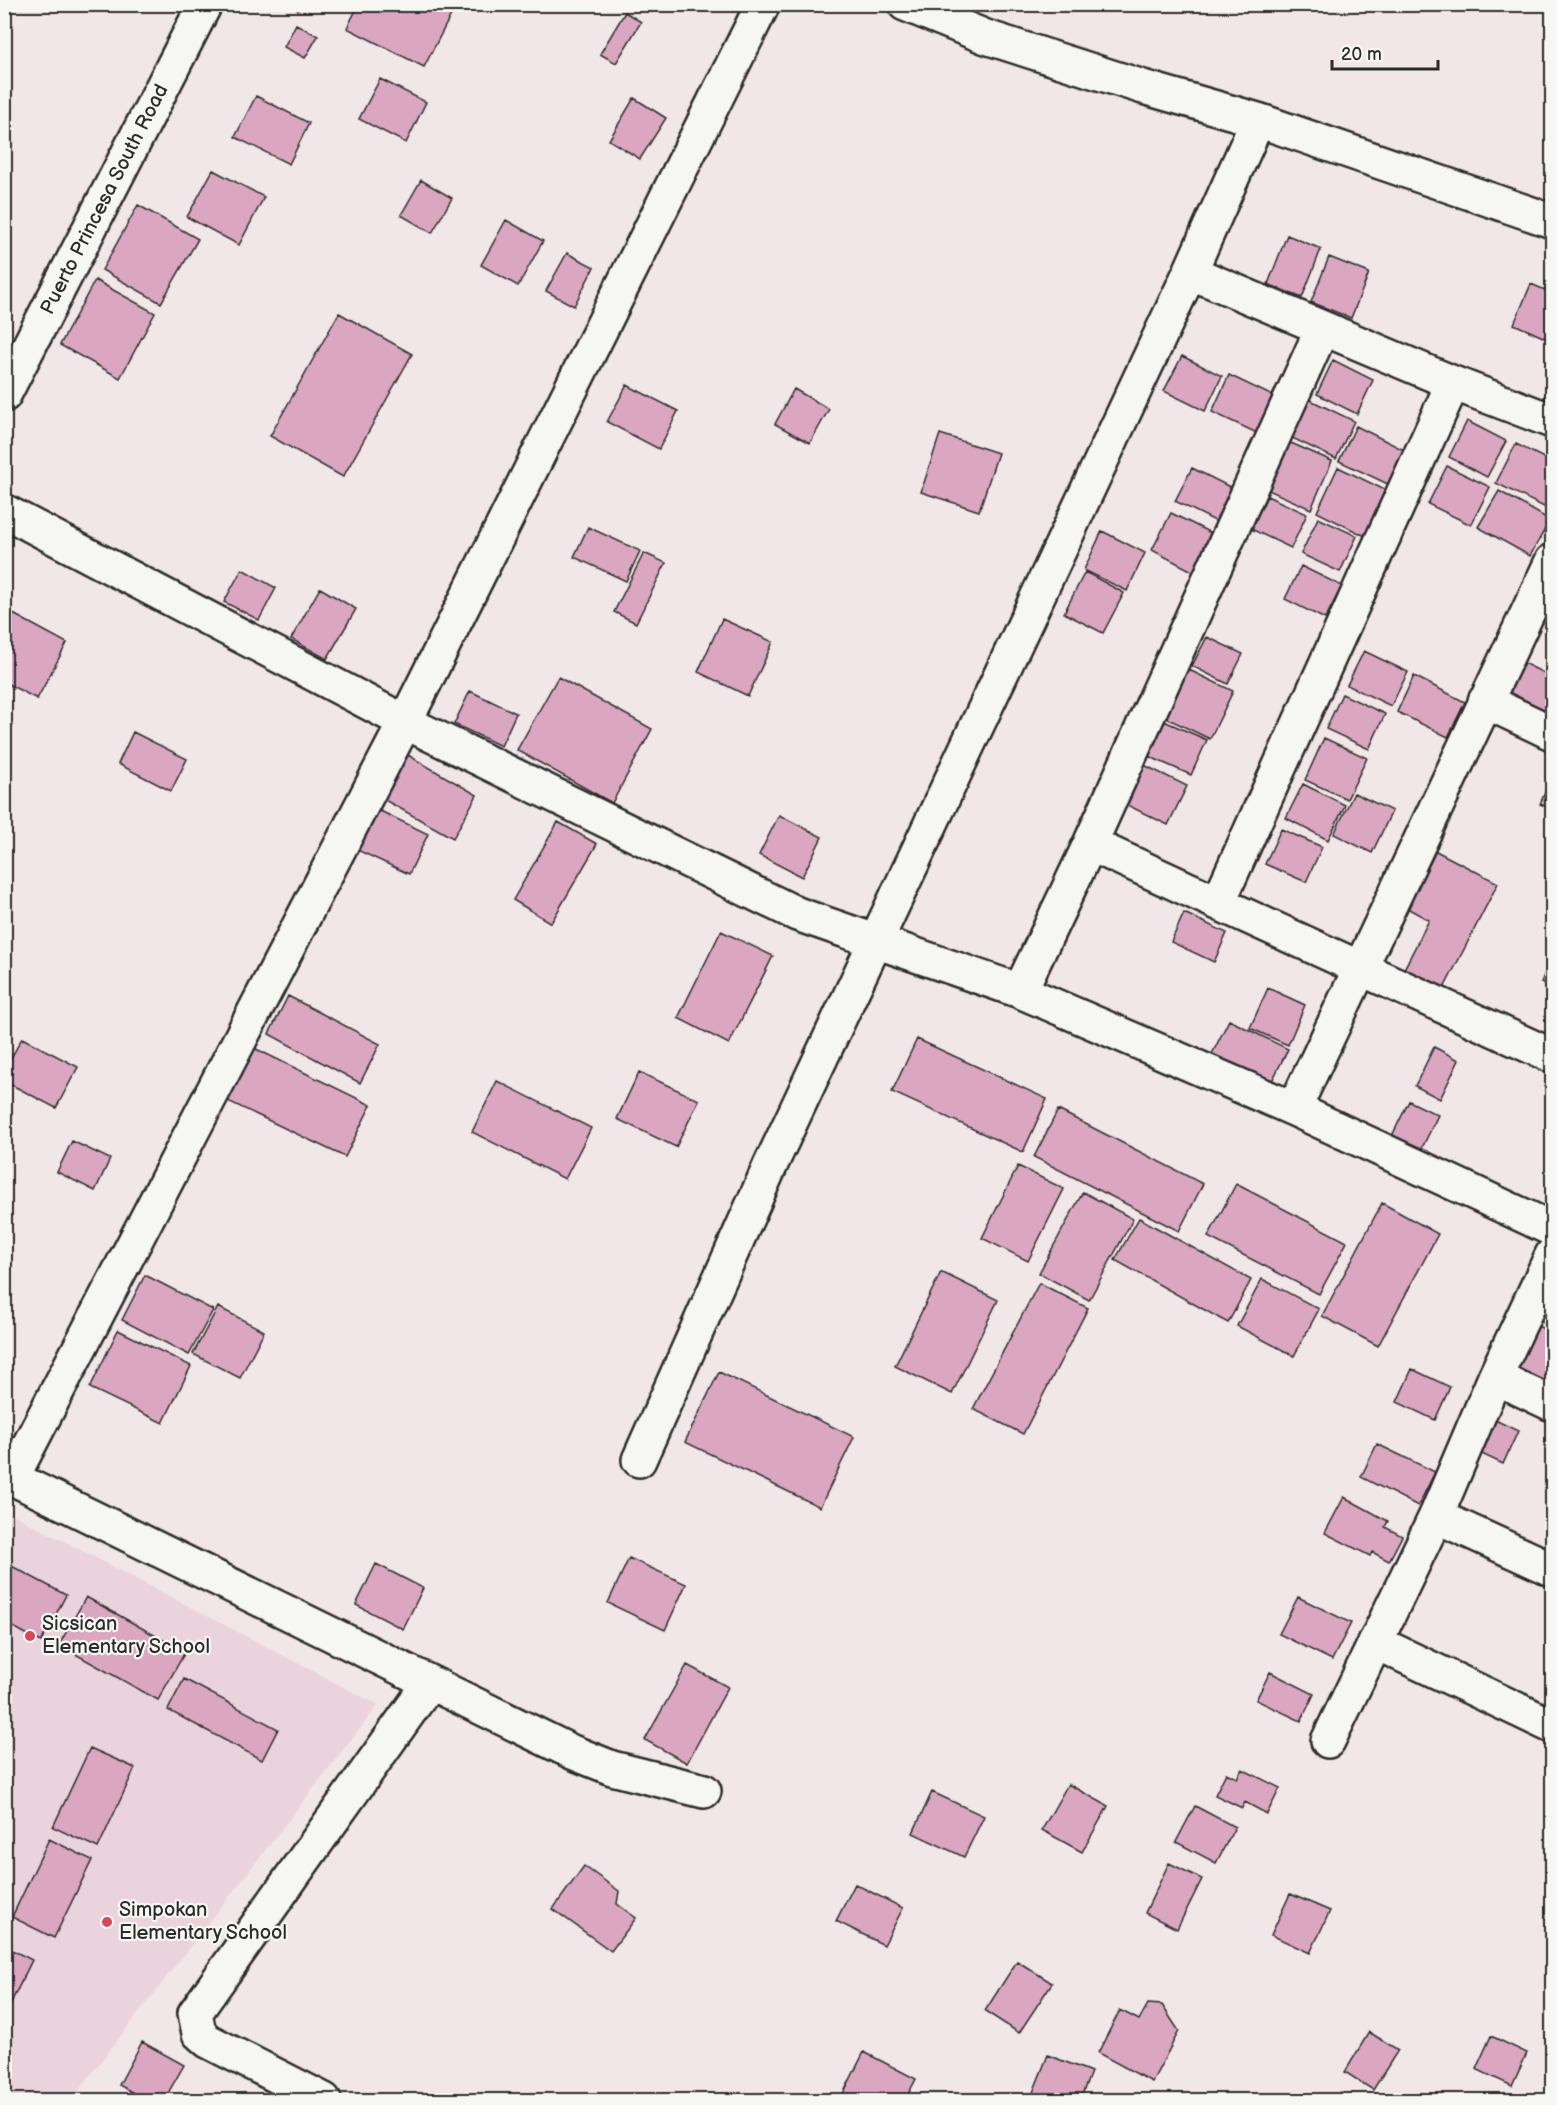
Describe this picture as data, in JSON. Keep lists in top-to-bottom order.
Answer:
{
  "streets": {
    "street": ["Puerto Princesa South Road"]
  },
  "places": ["Sicsican Elementary School", "Simpokan Elementary School"],
  "scale_bar": "20 m"
}
